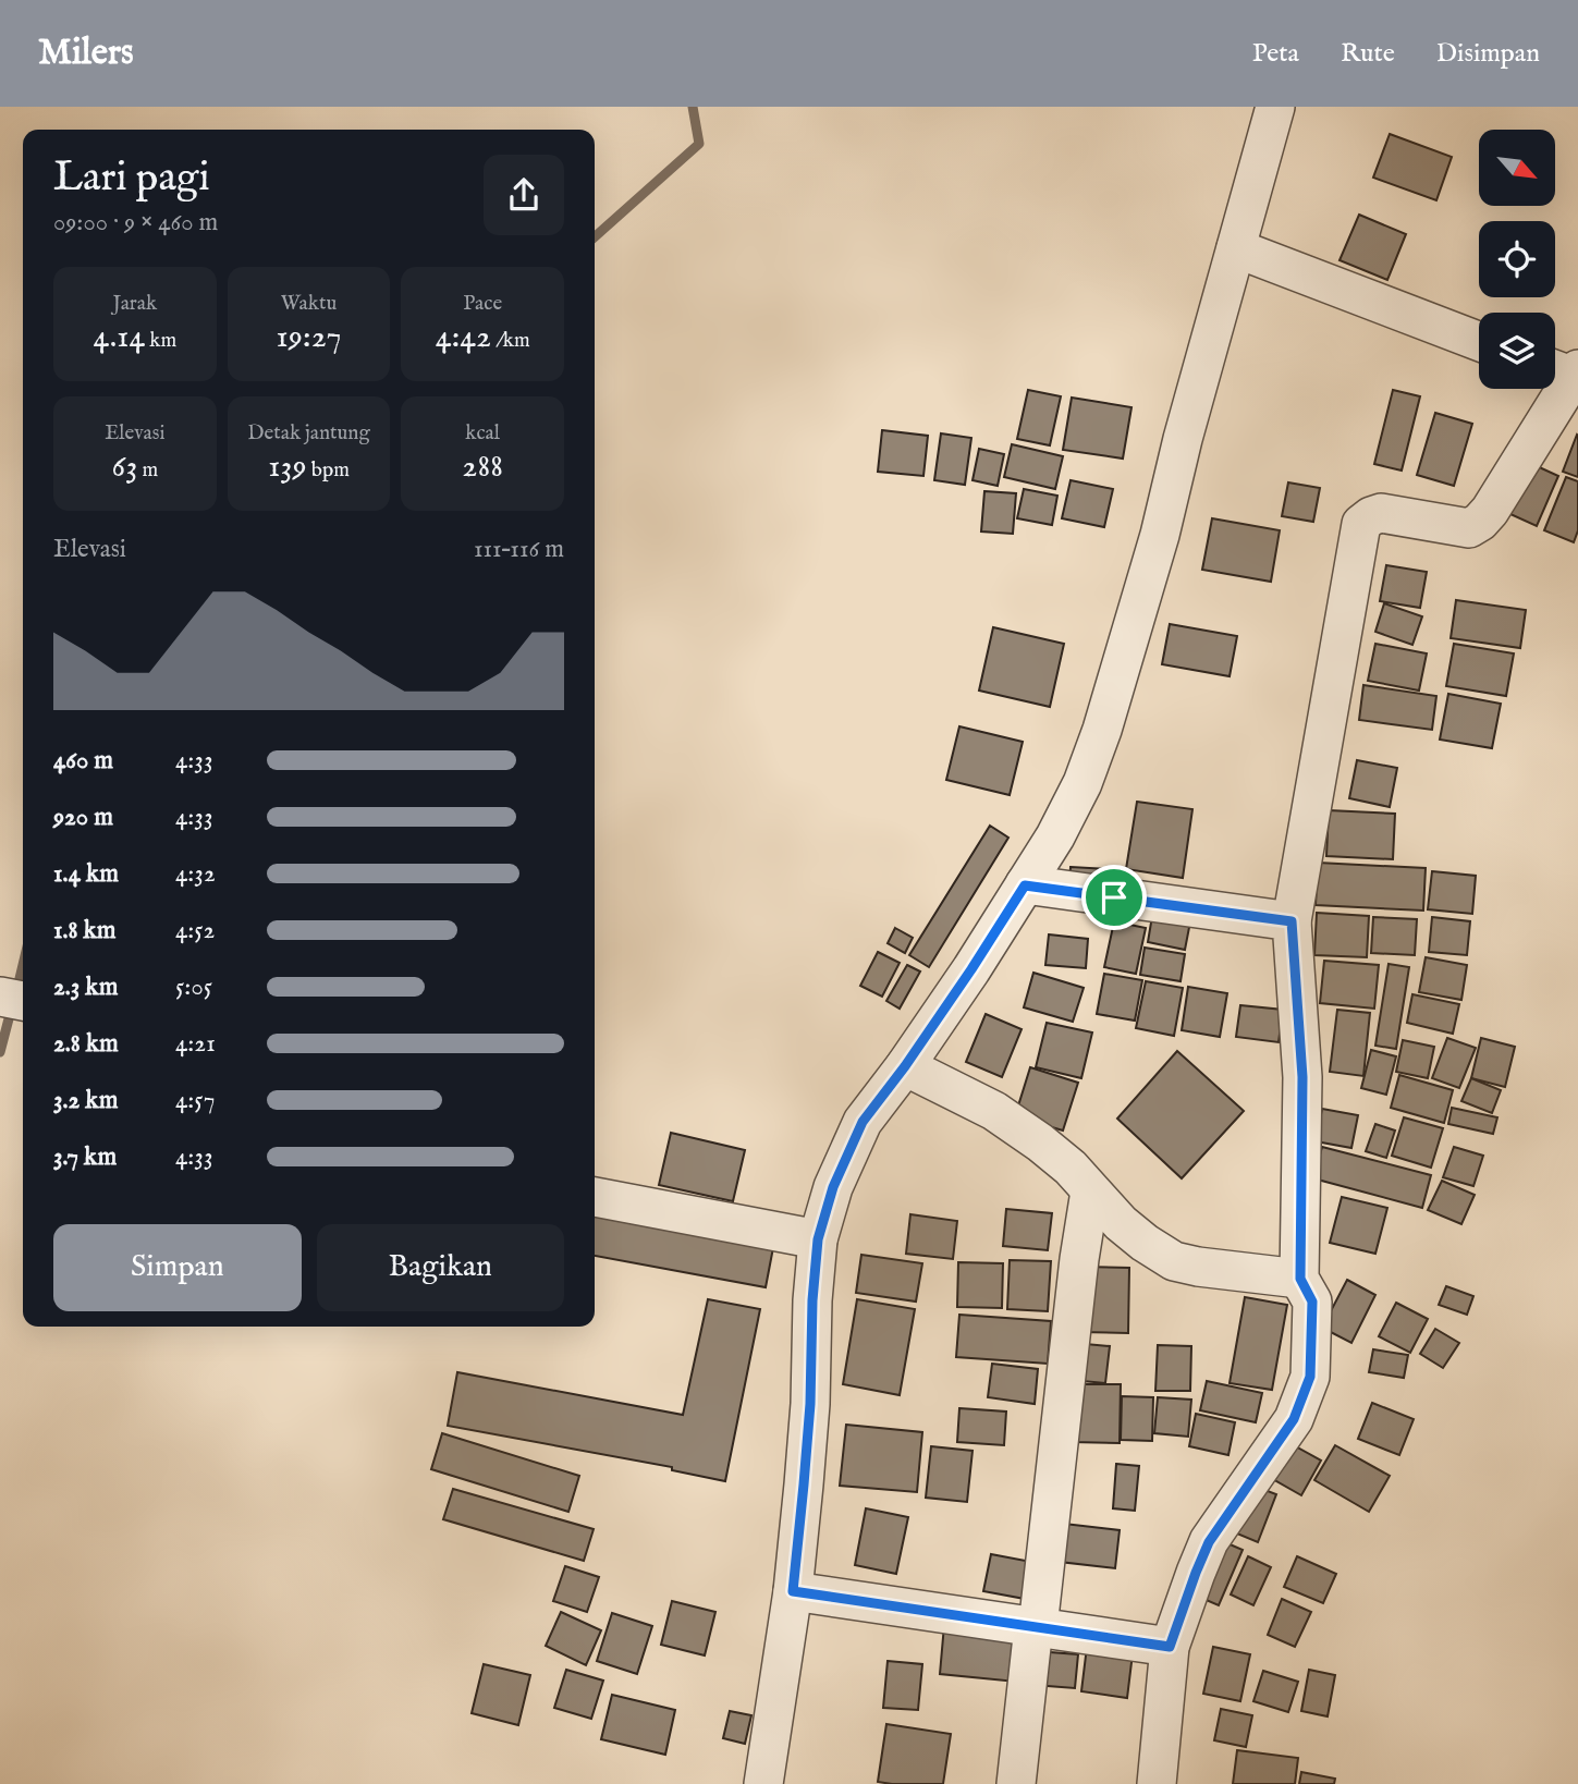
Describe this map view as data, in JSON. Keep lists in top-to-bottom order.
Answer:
{
  "north": "bottom right",
  "page": {
    "header": "Milers",
    "nav": ["Peta", "Rute", "Disimpan"],
    "heading": ["Lari pagi", "09:00 · 9 × 460 m"],
    "stats": [
      ["Jarak", "4.14 km"],
      ["Waktu", "19:27"],
      ["Pace", "4:42 /km"],
      ["Elevasi", "63 m"],
      ["Detak jantung", "139 bpm"],
      ["kcal", "288"]
    ],
    "chart": ["Elevasi", "111–116 m"],
    "list": [
      {
        "name": "460 m",
        "note": "4:33"
      },
      {
        "name": "920 m",
        "note": "4:33"
      },
      {
        "name": "1.4 km",
        "note": "4:32"
      },
      {
        "name": "1.8 km",
        "note": "4:52"
      },
      {
        "name": "2.3 km",
        "note": "5:05"
      },
      {
        "name": "2.8 km",
        "note": "4:21"
      },
      {
        "name": "3.2 km",
        "note": "4:57"
      },
      {
        "name": "3.7 km",
        "note": "4:33"
      }
    ],
    "buttons": ["Simpan", "Bagikan"]
  }
}
